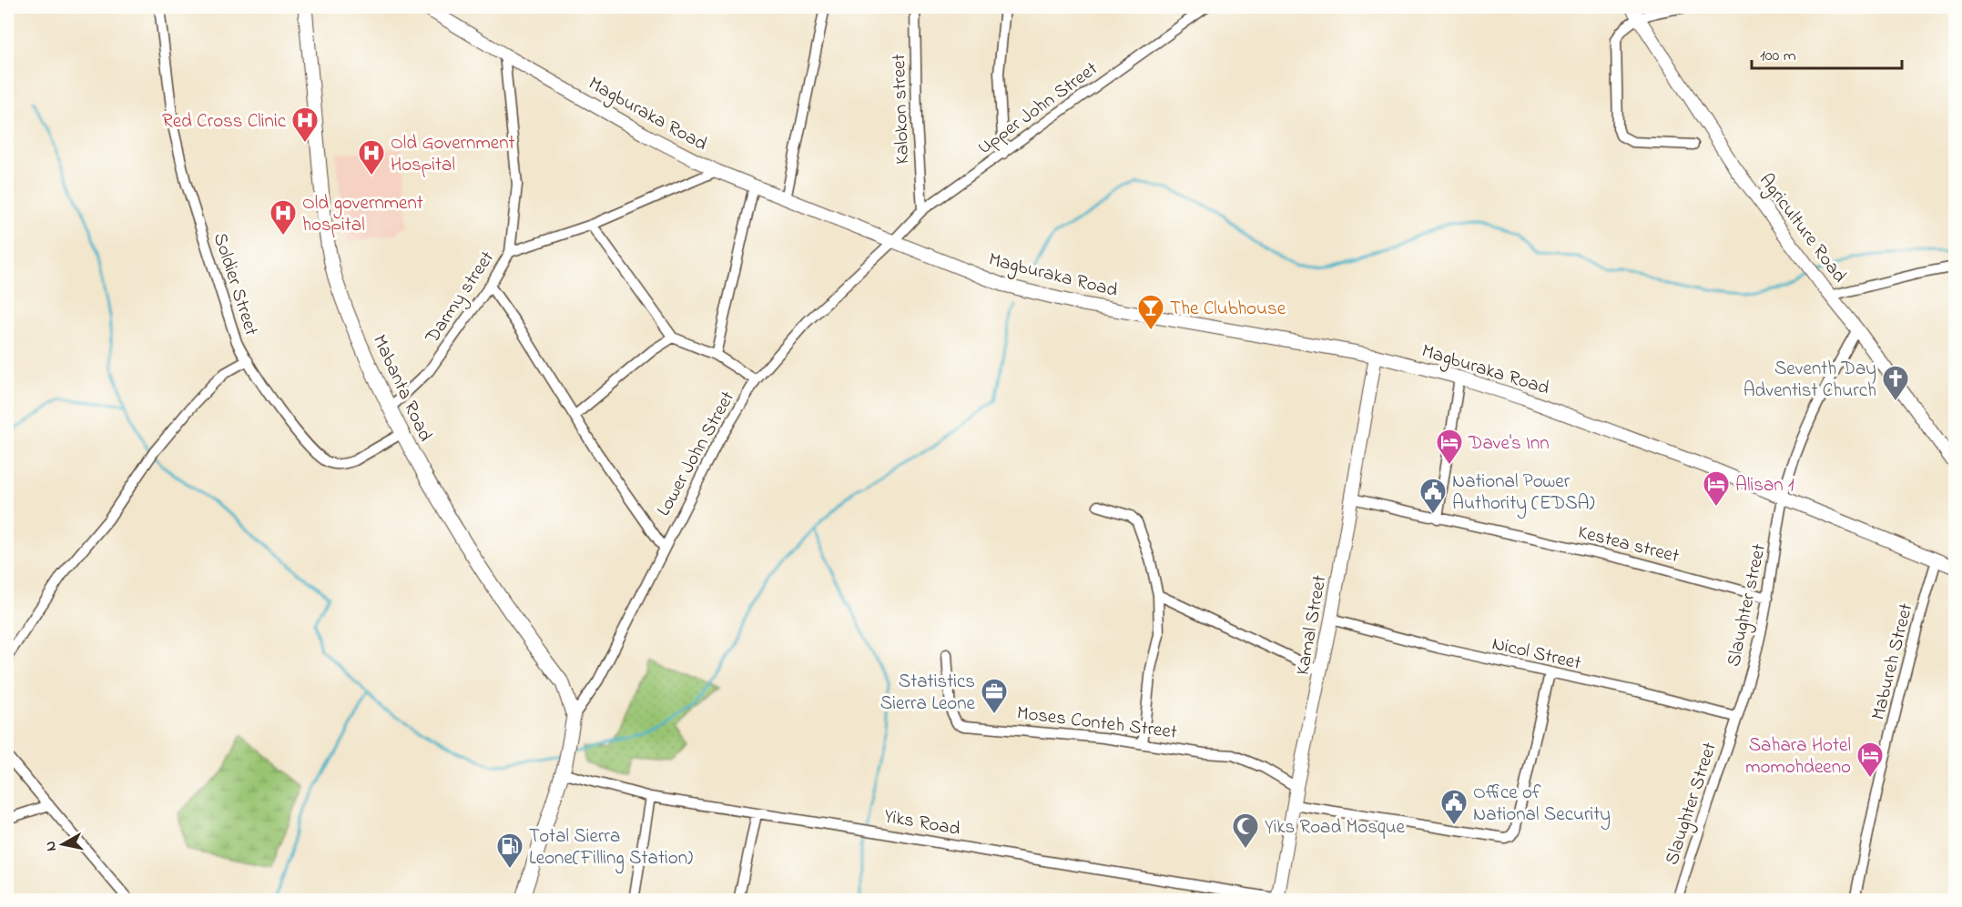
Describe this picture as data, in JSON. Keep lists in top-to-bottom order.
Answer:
{
  "streets": {
    "main road": ["Mabanta Road"],
    "street": [
      "Upper John Street",
      "Kalokon street",
      "Magburaka Road",
      "Agriculture Road",
      "Soldier Street",
      "Darmy street",
      "Lower John Street",
      "Kestea street",
      "Slaughter street",
      "Kamal Street",
      "Nicol Street",
      "Mabureh Street",
      "Moses Conteh Street",
      "Slaughter Street",
      "Yiks Road"
    ]
  },
  "crossings": [
    ["Upper John Street", "Kalokon street"],
    ["Upper John Street", "Magburaka Road"],
    ["Upper John Street", "Lower John Street"],
    ["Magburaka Road", "Darmy street"],
    ["Magburaka Road", "Lower John Street"],
    ["Magburaka Road", "Slaughter street"],
    ["Magburaka Road", "Kamal Street"],
    ["Magburaka Road", "Mabureh Street"],
    ["Agriculture Road", "Slaughter street"],
    ["Soldier Street", "Mabanta Road"],
    ["Darmy street", "Mabanta Road"],
    ["Mabanta Road", "Lower John Street"],
    ["Mabanta Road", "Yiks Road"],
    ["Kestea street", "Slaughter street"],
    ["Kestea street", "Kamal Street"],
    ["Slaughter street", "Nicol Street"],
    ["Slaughter street", "Slaughter Street"],
    ["Kamal Street", "Nicol Street"],
    ["Kamal Street", "Moses Conteh Street"],
    ["Kamal Street", "Yiks Road"],
    ["Nicol Street", "Slaughter Street"]
  ],
  "places": {
    "hospital": ["Red Cross Clinic", "Old Government Hospital", "Old government hospital"],
    "bar": ["The Clubhouse"],
    "church": ["Seventh Day Adventist Church"],
    "hotel": ["Dave's Inn", "Alisan 1", "Sahara Hotel momohdeeno"],
    "public building": ["National Power Authority (EDSA)", "Office of National Security"],
    "office": ["Statistics Sierra Leone"],
    "mosque": ["Yiks Road Mosque"],
    "fuel station": ["Total Sierra Leone(Filling Station)"]
  },
  "scale_bar": "100 m",
  "north": "left"
}
